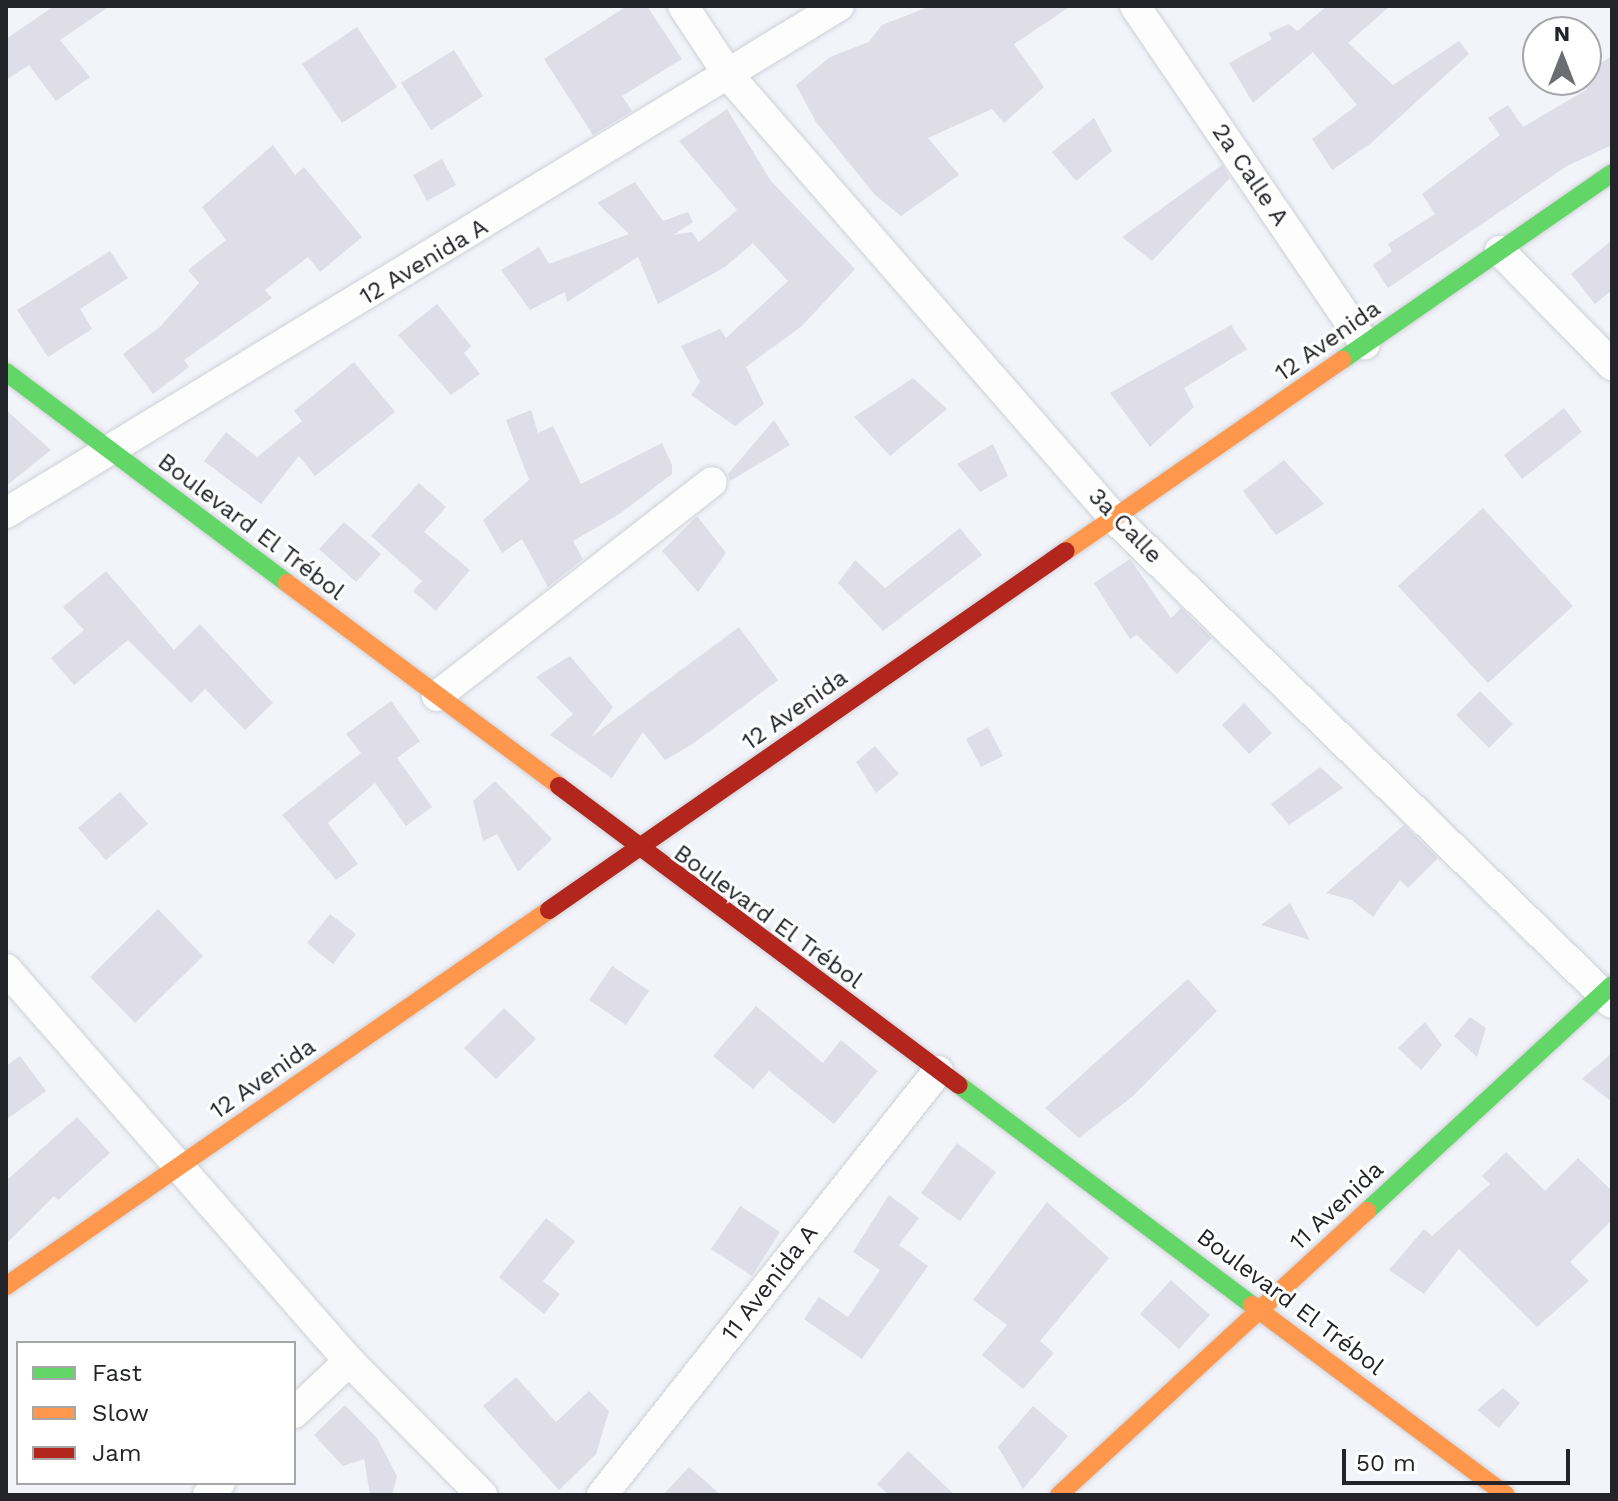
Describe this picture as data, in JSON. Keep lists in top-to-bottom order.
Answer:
{
  "streets": {
    "street": [
      "2a Calle A",
      "12 Avenida A",
      "12 Avenida",
      "3a Calle",
      "Boulevard El Trébol",
      "11 Avenida",
      "11 Avenida A"
    ]
  },
  "crossings": [
    ["2a Calle A", "12 Avenida"],
    ["12 Avenida A", "3a Calle"],
    ["12 Avenida A", "Boulevard El Trébol"],
    ["12 Avenida", "3a Calle"],
    ["12 Avenida", "Boulevard El Trébol"],
    ["3a Calle", "11 Avenida"],
    ["Boulevard El Trébol", "11 Avenida"],
    ["Boulevard El Trébol", "11 Avenida A"]
  ],
  "legend": ["Fast", "Slow", "Jam"],
  "scale_bar": "50 m",
  "north": "top"
}
